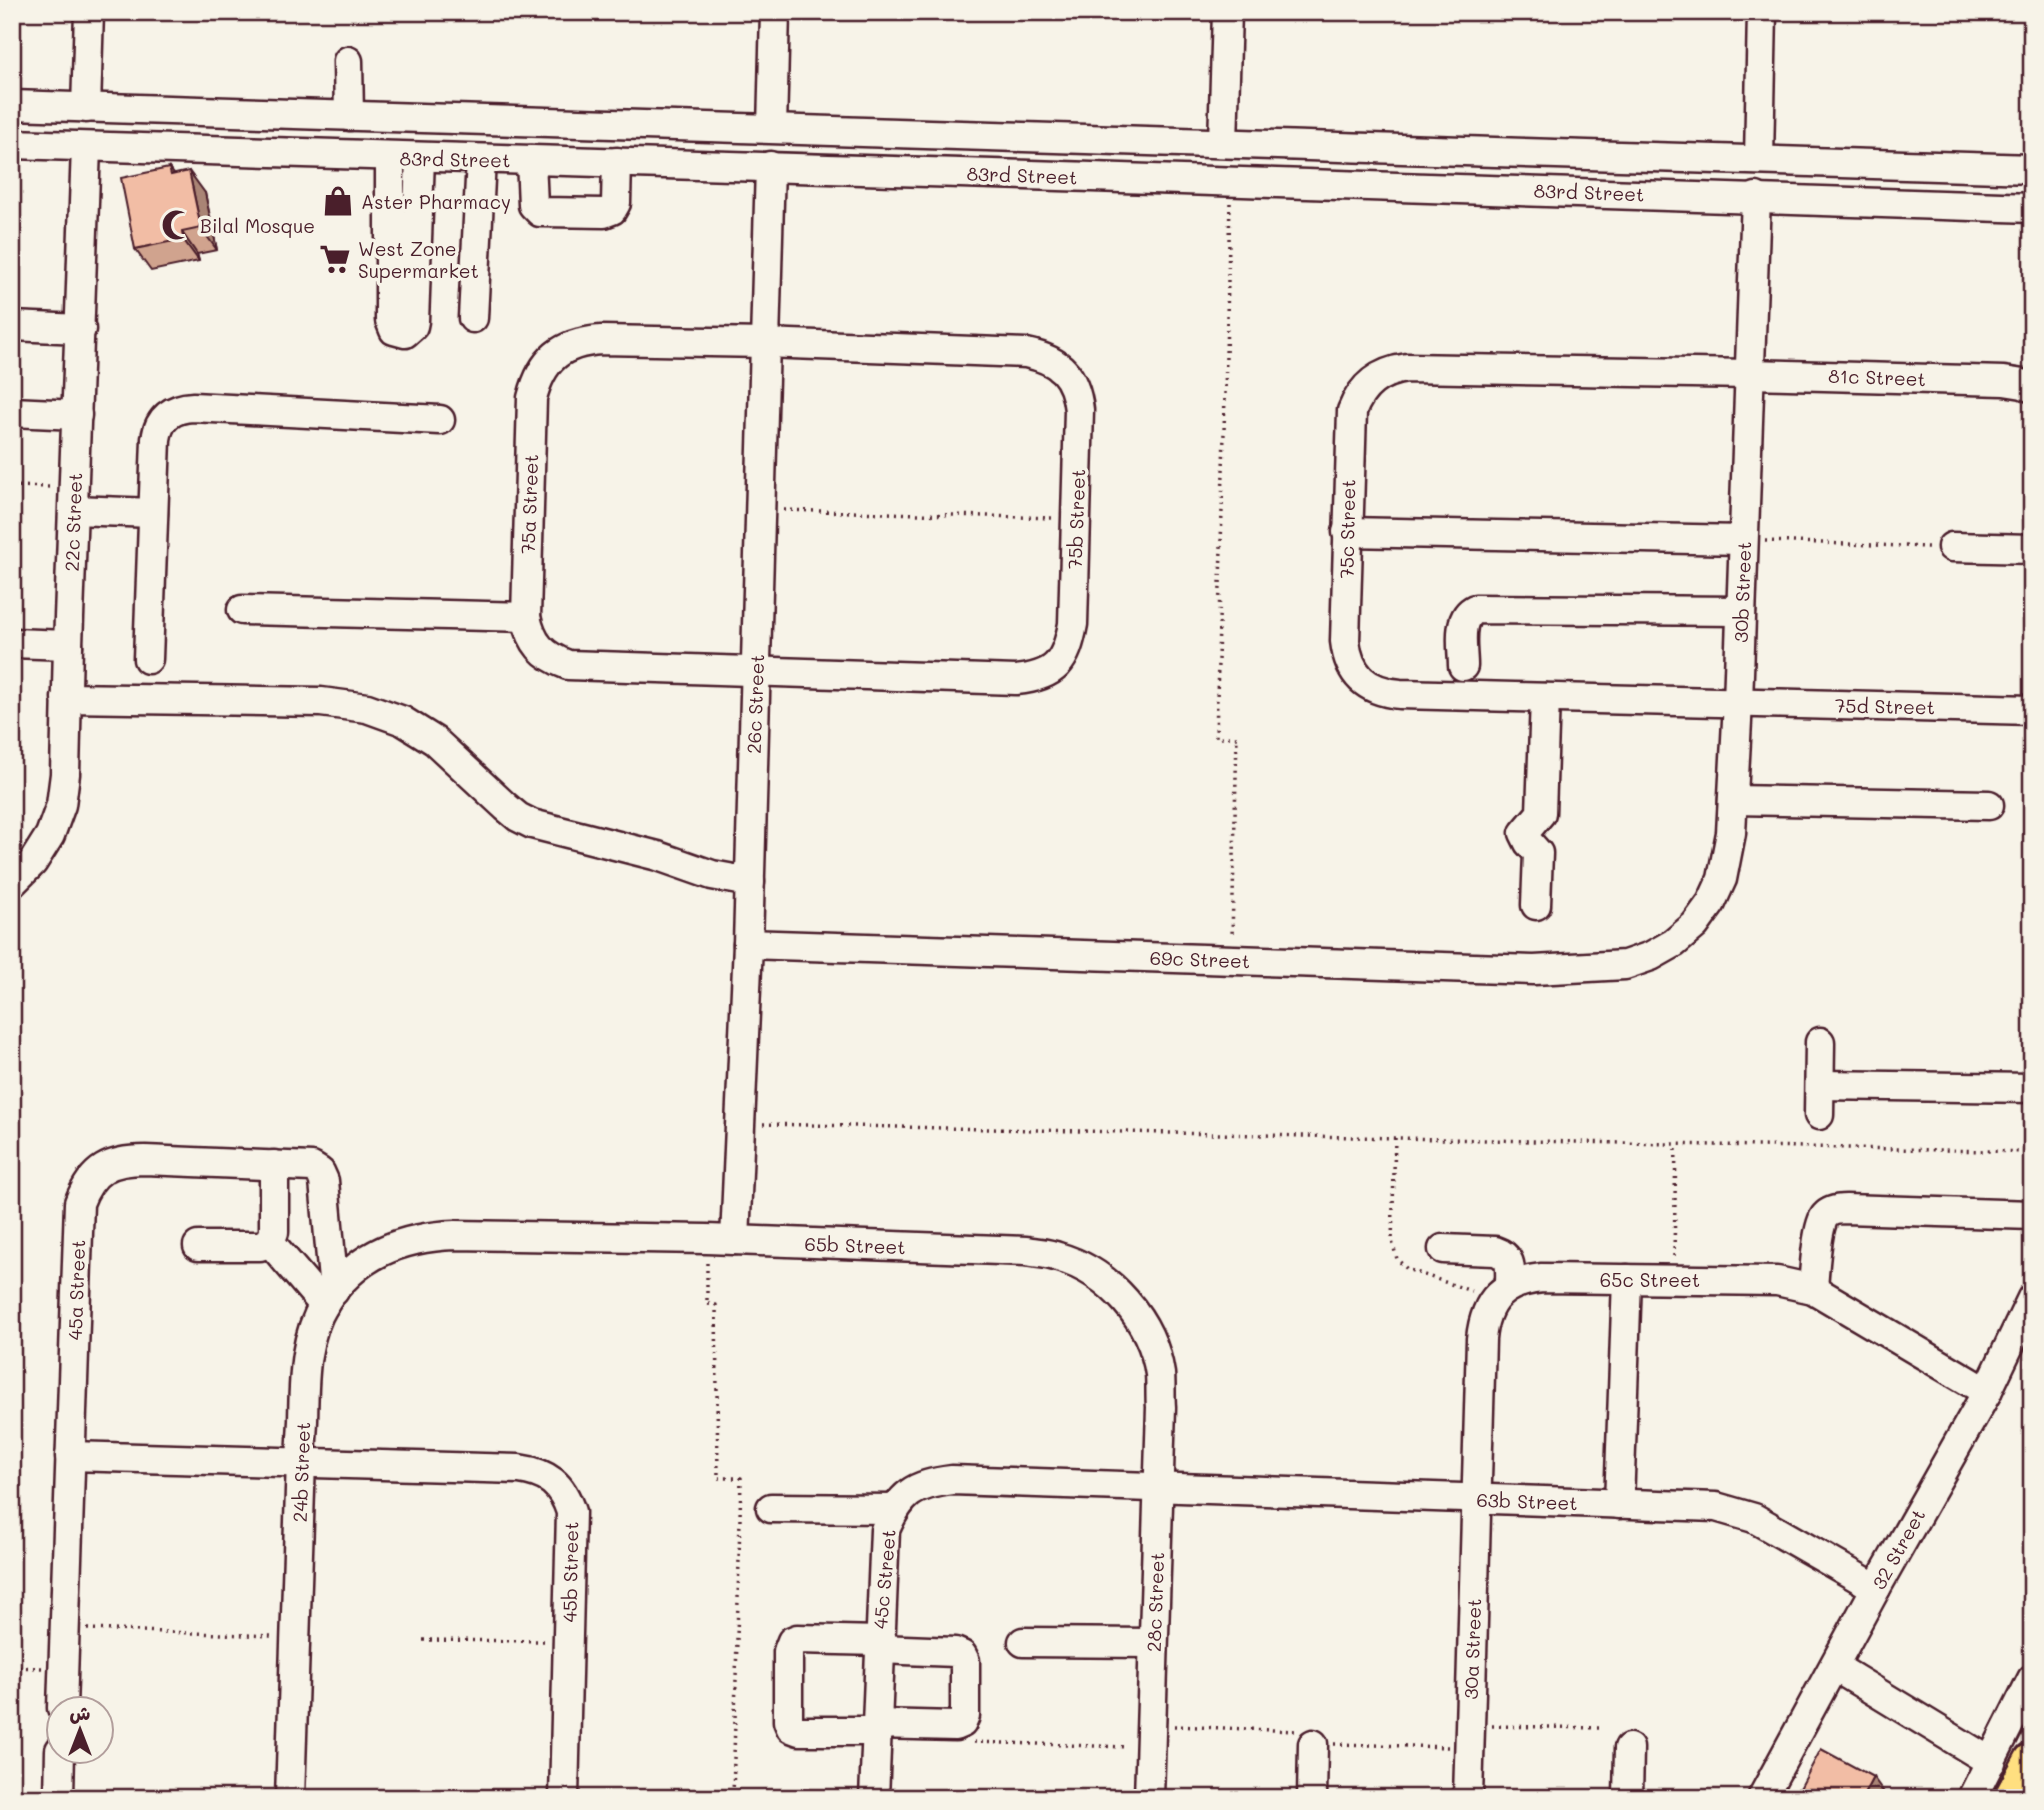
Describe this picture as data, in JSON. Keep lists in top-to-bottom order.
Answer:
{
  "streets": {
    "street": [
      "83rd Street",
      "81c Street",
      "75a Street",
      "75b Street",
      "22c Street",
      "75c Street",
      "30b Street",
      "26c Street",
      "75d Street",
      "69c Street",
      "65b Street",
      "65c Street",
      "45a Street",
      "24b Street",
      "63b Street",
      "32 Street",
      "45b Street",
      "45c Street",
      "28c Street",
      "30a Street"
    ]
  },
  "crossings": [
    ["83rd Street", "22c Street"],
    ["83rd Street", "30b Street"],
    ["83rd Street", "26c Street"],
    ["81c Street", "75c Street"],
    ["81c Street", "30b Street"],
    ["75a Street", "75b Street"],
    ["75a Street", "26c Street"],
    ["75b Street", "26c Street"],
    ["75c Street", "30b Street"],
    ["75c Street", "75d Street"],
    ["30b Street", "75d Street"],
    ["30b Street", "69c Street"],
    ["26c Street", "69c Street"],
    ["26c Street", "65b Street"],
    ["65b Street", "24b Street"],
    ["65b Street", "28c Street"],
    ["65c Street", "32 Street"],
    ["45a Street", "24b Street"],
    ["24b Street", "45b Street"],
    ["63b Street", "32 Street"],
    ["63b Street", "45c Street"],
    ["63b Street", "28c Street"],
    ["63b Street", "30a Street"],
    ["45c Street", "28c Street"]
  ],
  "places": {
    "shop": ["Aster Pharmacy"],
    "mosque": ["Bilal Mosque"],
    "supermarket": ["West Zone Supermarket"]
  },
  "north": "top"
}
